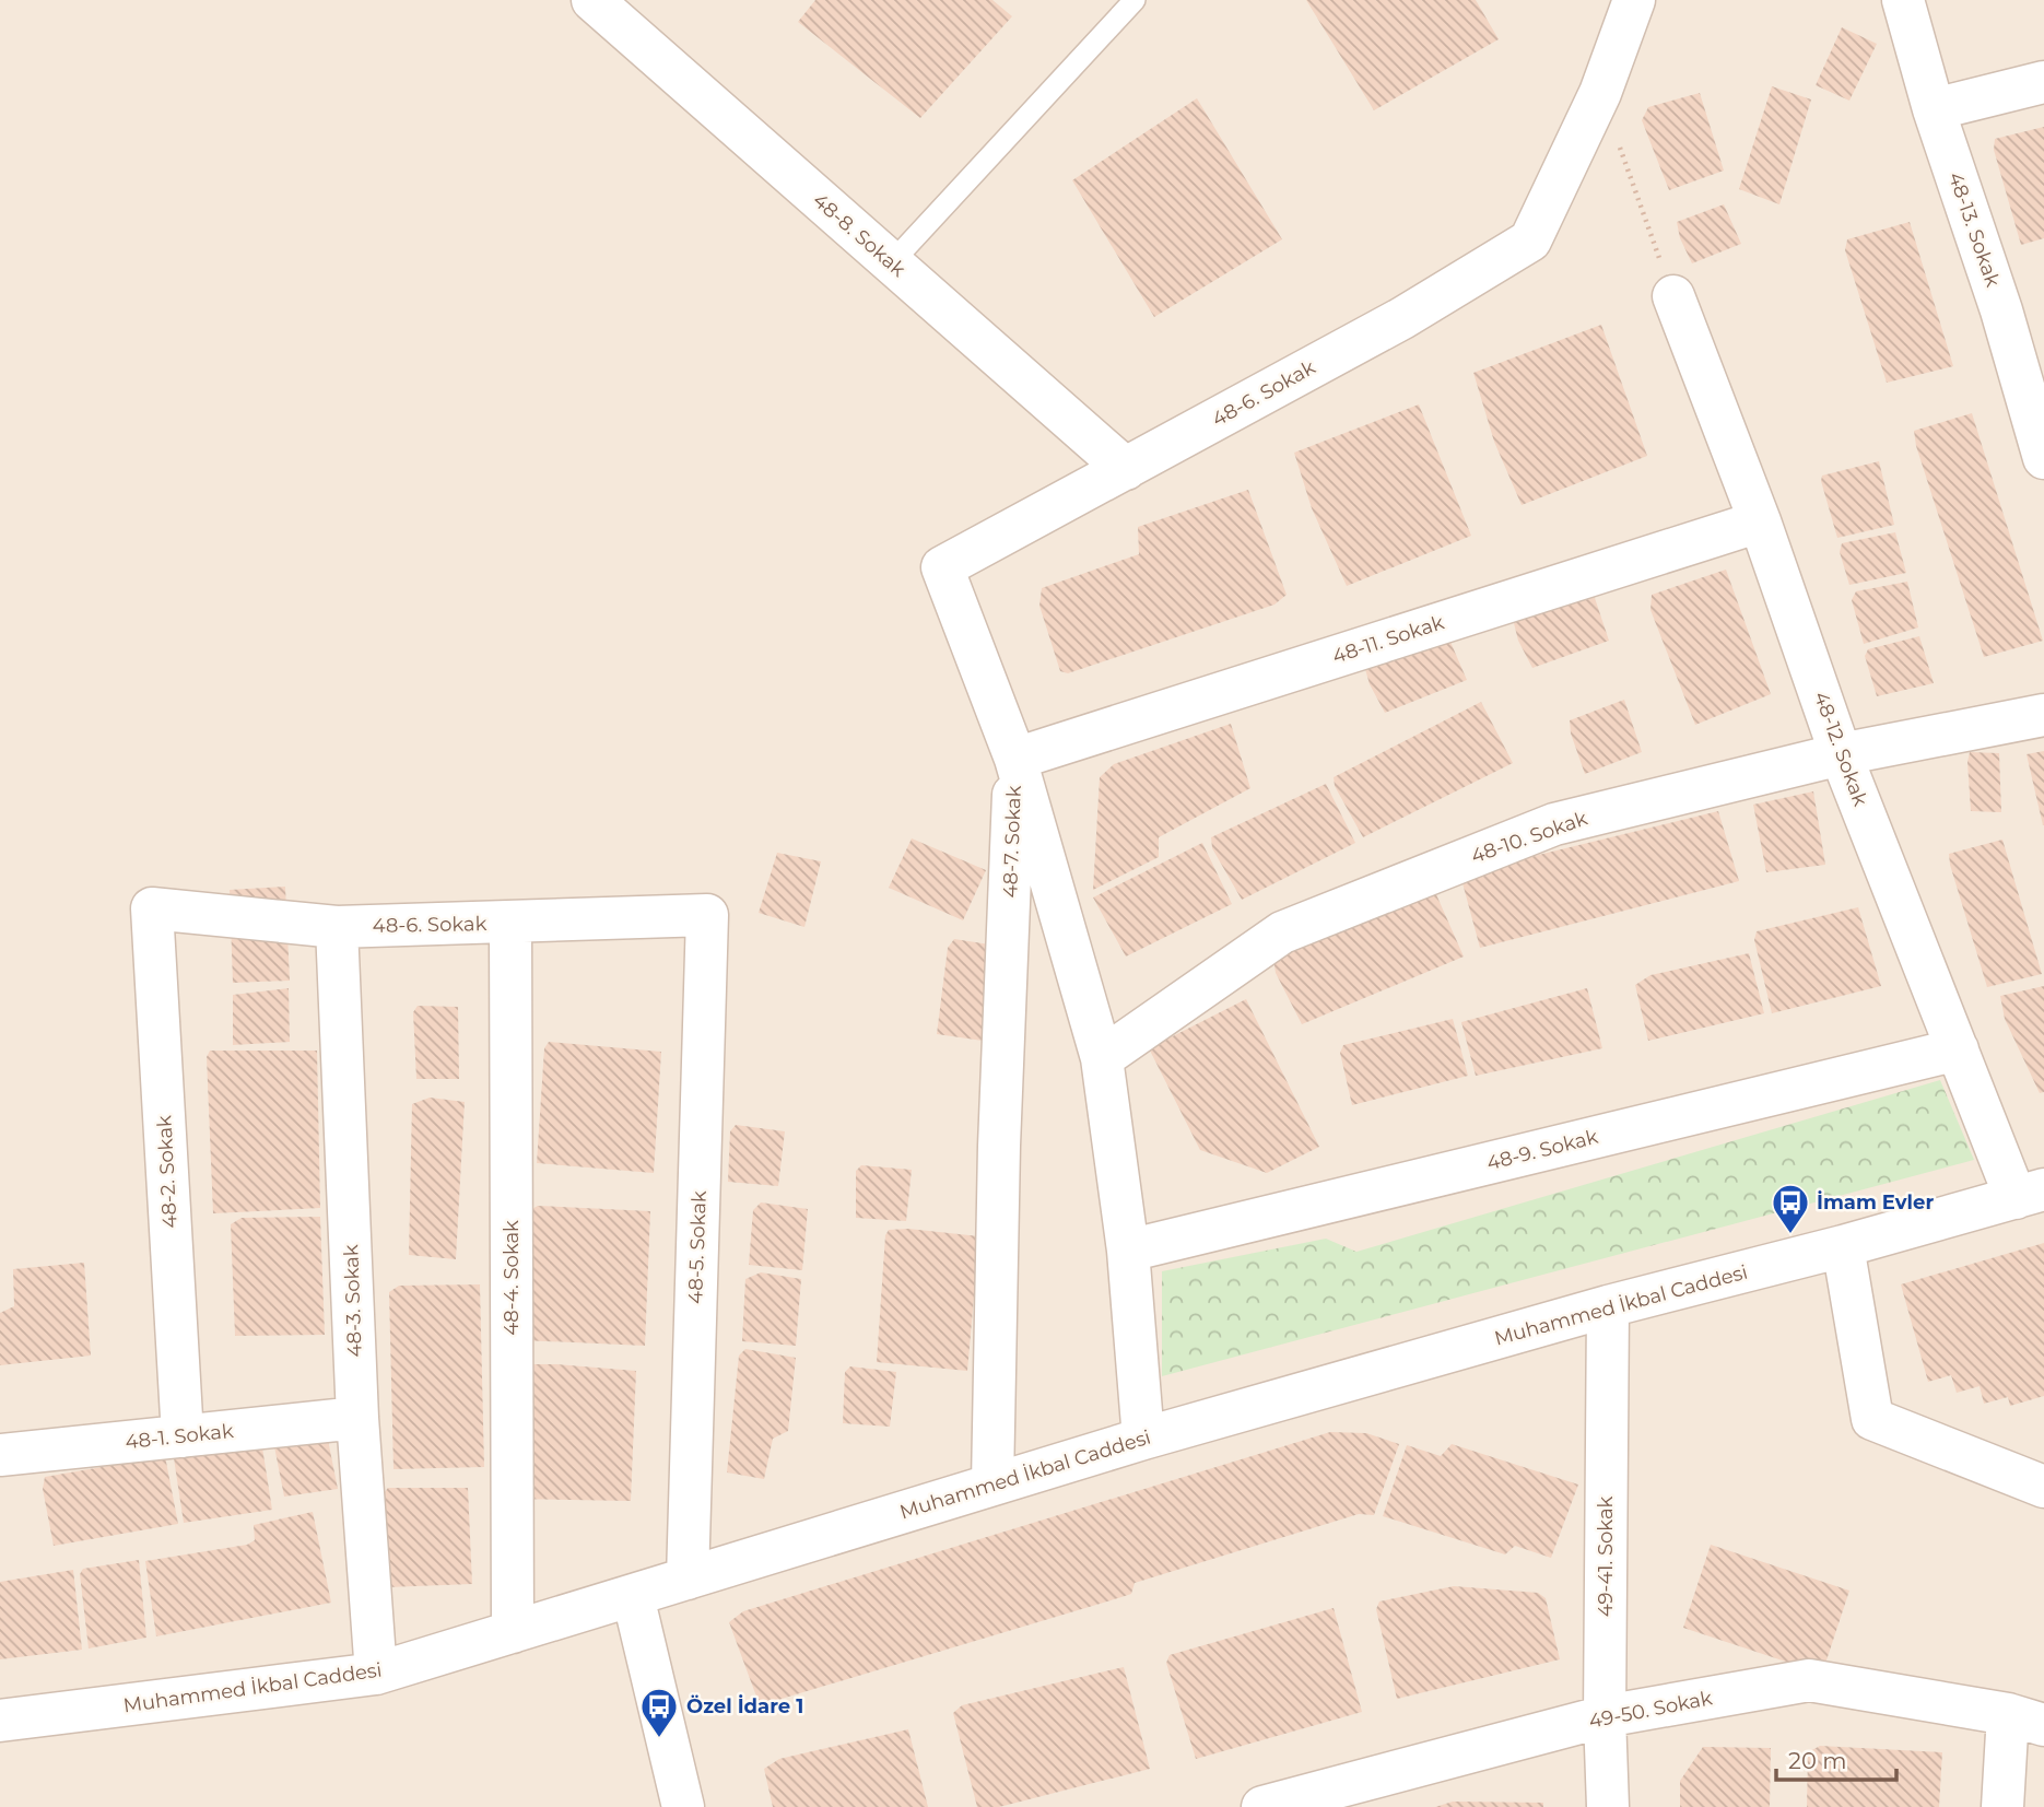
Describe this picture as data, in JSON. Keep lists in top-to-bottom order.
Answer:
{
  "streets": {
    "street": [
      "48-13. Sokak",
      "48-8. Sokak",
      "48-6. Sokak",
      "48-11. Sokak",
      "48-12. Sokak",
      "48-10. Sokak",
      "48-7. Sokak",
      "48-9. Sokak",
      "48-2. Sokak",
      "48-5. Sokak",
      "48-4. Sokak",
      "48-3. Sokak",
      "Muhammed İkbal Caddesi",
      "48-1. Sokak",
      "49-41. Sokak",
      "49-50. Sokak"
    ]
  },
  "crossings": [
    ["48-8. Sokak", "48-6. Sokak"],
    ["48-6. Sokak", "48-11. Sokak"],
    ["48-6. Sokak", "48-7. Sokak"],
    ["48-6. Sokak", "48-2. Sokak"],
    ["48-6. Sokak", "48-5. Sokak"],
    ["48-6. Sokak", "48-4. Sokak"],
    ["48-6. Sokak", "48-3. Sokak"],
    ["48-11. Sokak", "48-12. Sokak"],
    ["48-11. Sokak", "48-7. Sokak"],
    ["48-12. Sokak", "48-10. Sokak"],
    ["48-12. Sokak", "48-9. Sokak"],
    ["48-12. Sokak", "Muhammed İkbal Caddesi"],
    ["48-10. Sokak", "48-7. Sokak"],
    ["48-7. Sokak", "48-9. Sokak"],
    ["48-7. Sokak", "Muhammed İkbal Caddesi"],
    ["48-2. Sokak", "48-1. Sokak"],
    ["48-5. Sokak", "Muhammed İkbal Caddesi"],
    ["48-4. Sokak", "Muhammed İkbal Caddesi"],
    ["48-3. Sokak", "Muhammed İkbal Caddesi"],
    ["48-3. Sokak", "48-1. Sokak"],
    ["Muhammed İkbal Caddesi", "49-41. Sokak"],
    ["49-41. Sokak", "49-50. Sokak"]
  ],
  "places": {
    "bus stop": ["İmam Evler", "Özel İdare 1"]
  },
  "scale_bar": "20 m"
}
